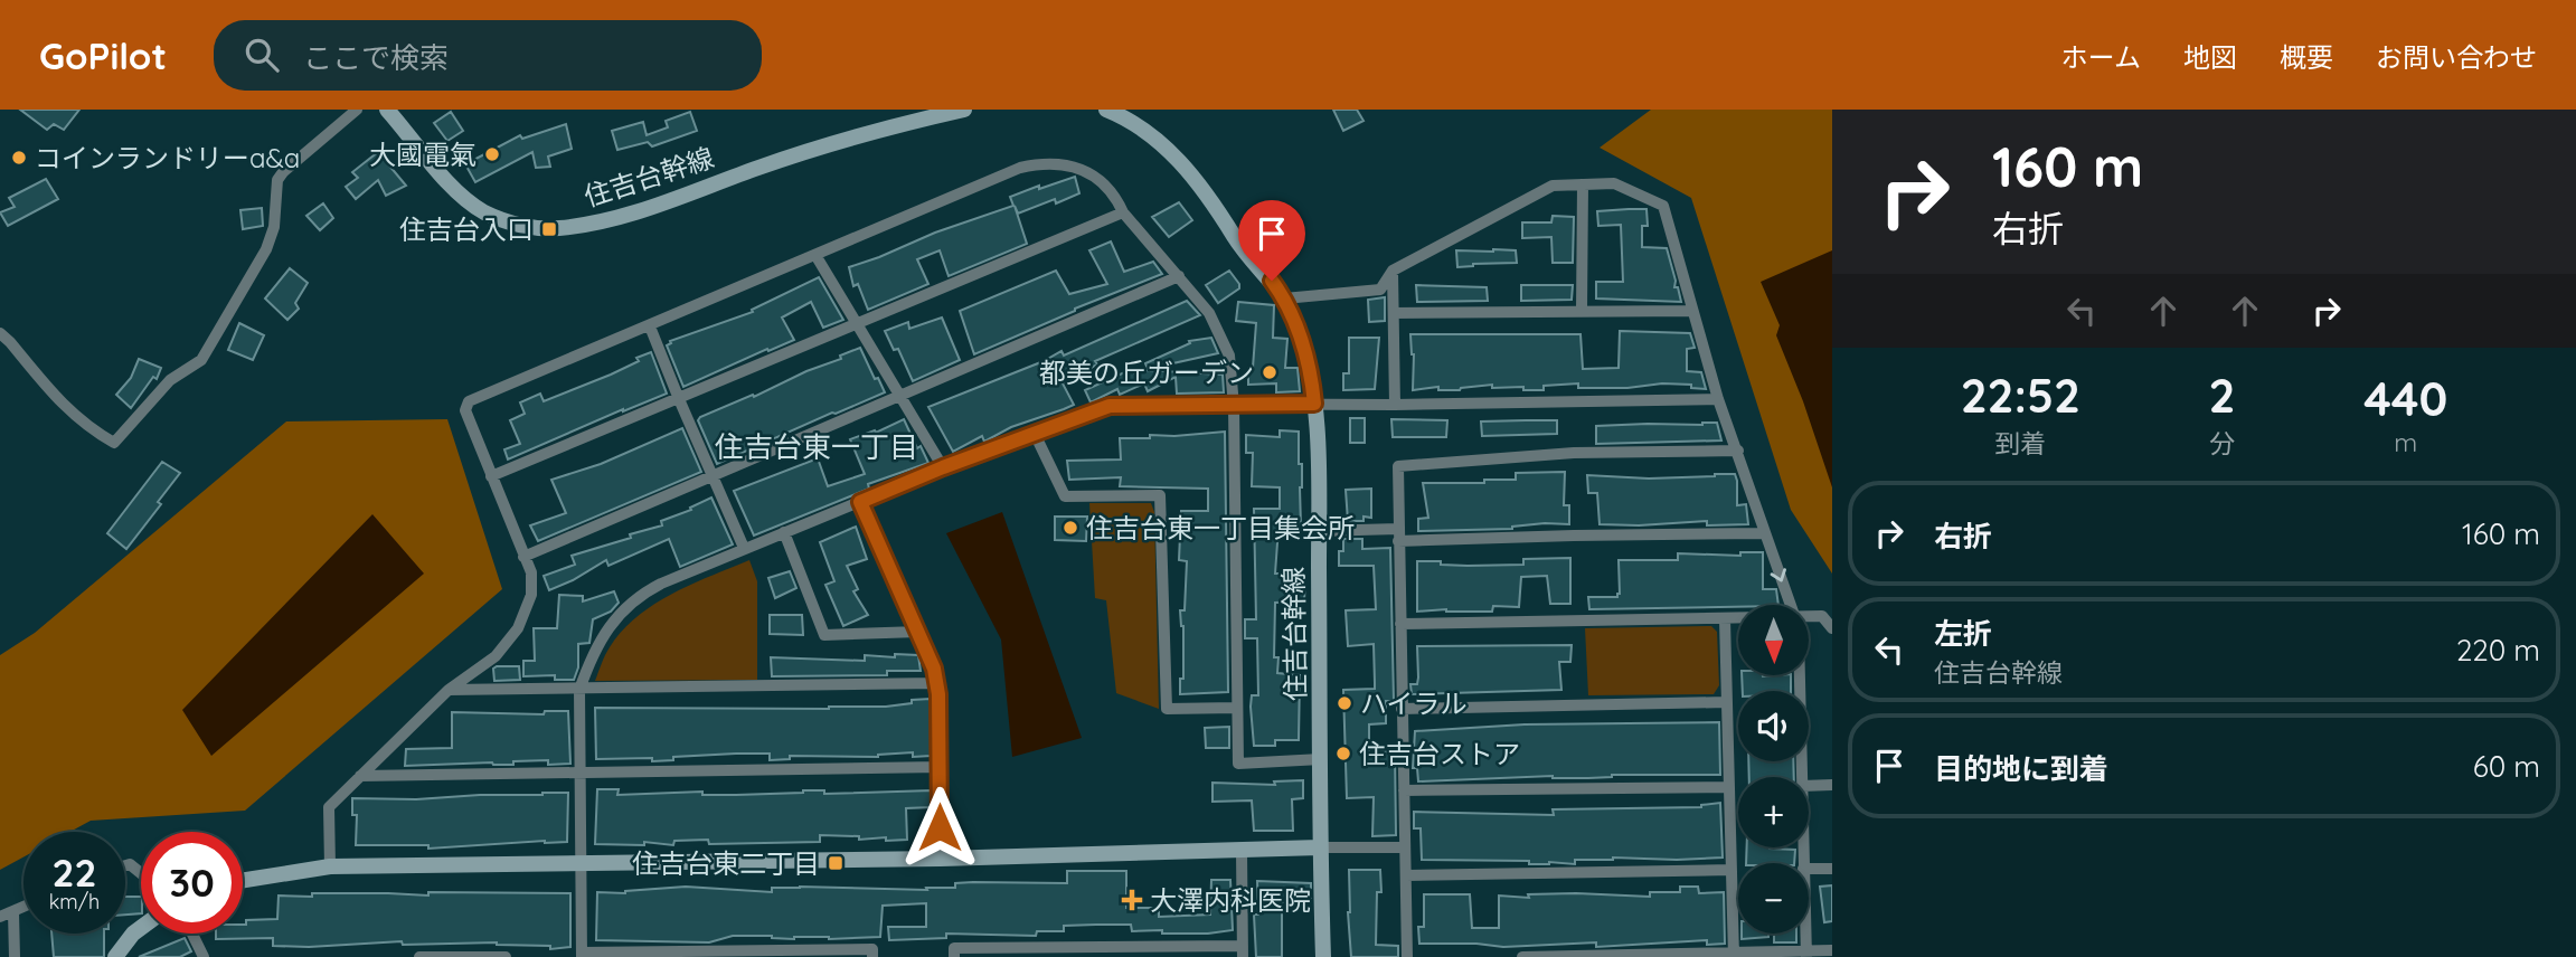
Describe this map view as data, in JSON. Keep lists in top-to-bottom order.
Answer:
{
  "streets": {
    "street": ["住吉台幹線"]
  },
  "districts": ["住吉台東一丁目"],
  "places": {
    "other": [
      "大國電氣",
      "コインランドリーa&a",
      "都美の丘ガーデン",
      "住吉台東一丁目集会所",
      "ハイラル",
      "住吉台ストア"
    ],
    "transit": ["住吉台入口", "住吉台東二丁目"],
    "health": ["大澤内科医院"]
  },
  "north": "bottom",
  "page": {
    "header": "GoPilot",
    "search": "ここで検索",
    "nav": [
      "ホーム",
      "地図",
      "概要",
      "お問い合わせ"
    ],
    "turn": ["160 m", "右折"],
    "eta": [
      "22:52",
      "到着",
      "2",
      "分",
      "440",
      "m"
    ],
    "list": [
      {
        "name": "右折",
        "value": "160 m"
      },
      {
        "name": "左折",
        "note": "住吉台幹線",
        "value": "220 m"
      },
      {
        "name": "目的地に到着",
        "value": "60 m"
      }
    ],
    "map_buttons": ["+", "−"],
    "speed": "22 km/h",
    "limit": "30"
  }
}
